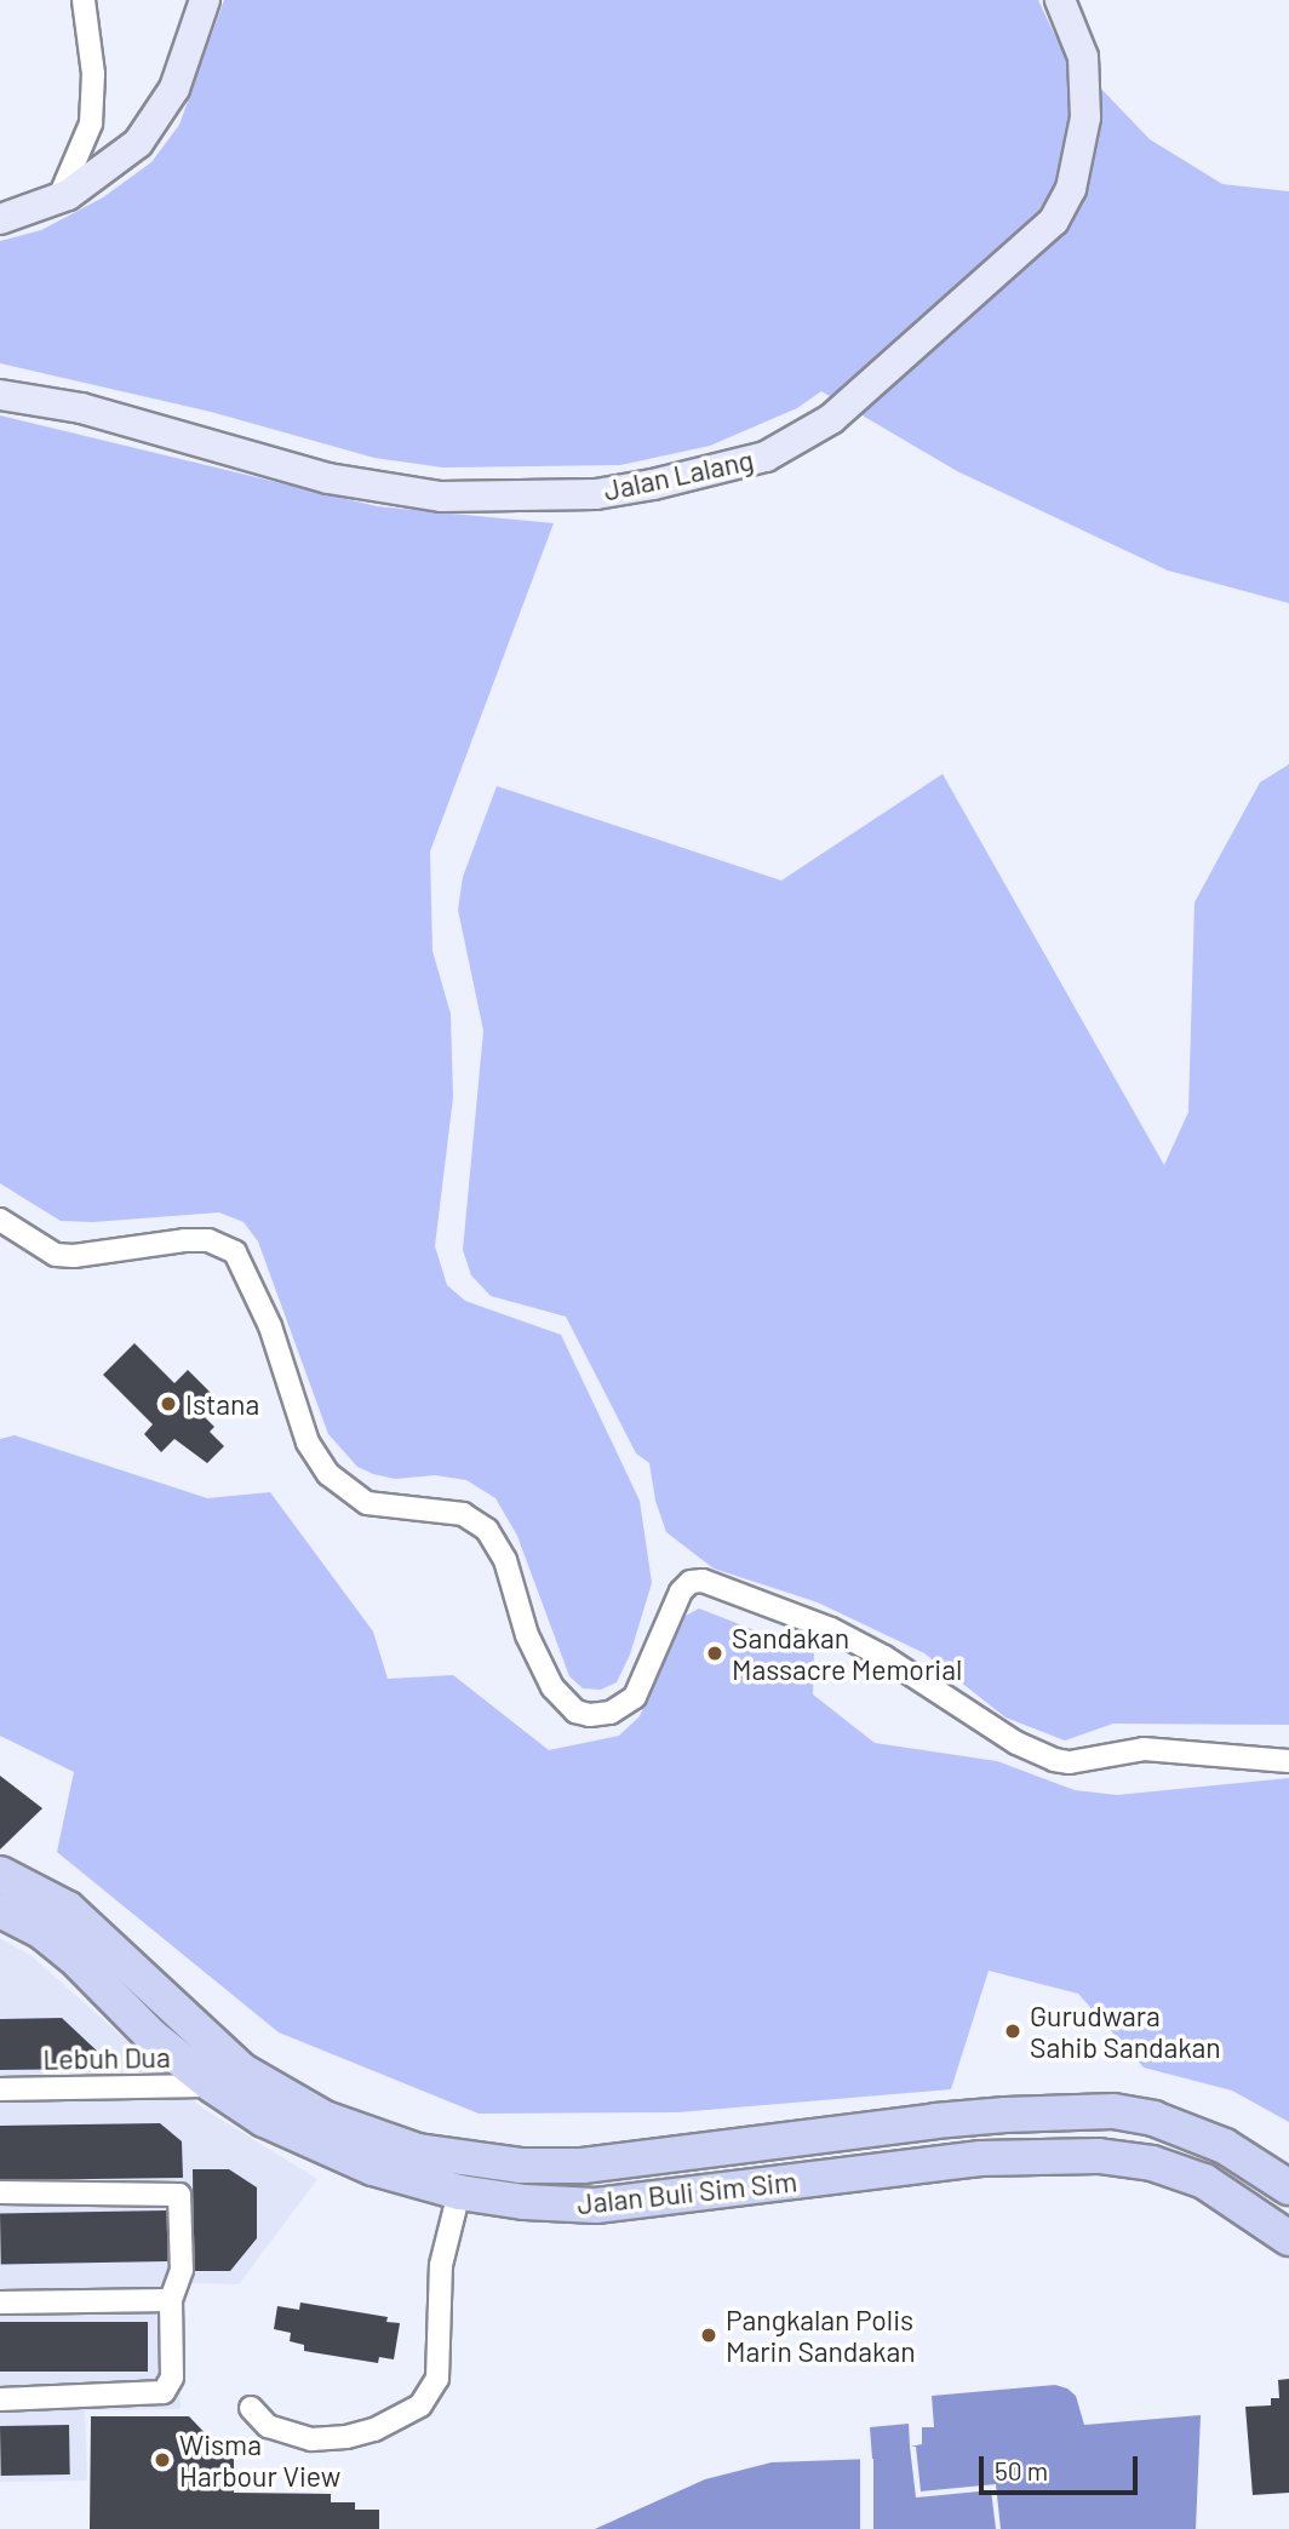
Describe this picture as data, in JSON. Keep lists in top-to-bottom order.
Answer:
{
  "streets": {
    "main road": ["Jalan Buli Sim Sim"],
    "street": ["Jalan Lalang", "Lebuh Dua"]
  },
  "crossings": [
    ["Lebuh Dua", "Jalan Buli Sim Sim"]
  ],
  "places": [
    "Istana",
    "Sandakan Massacre Memorial",
    "Gurudwara Sahib Sandakan",
    "Pangkalan Polis Marin Sandakan",
    "Wisma Harbour View"
  ],
  "scale_bar": "50 m"
}
